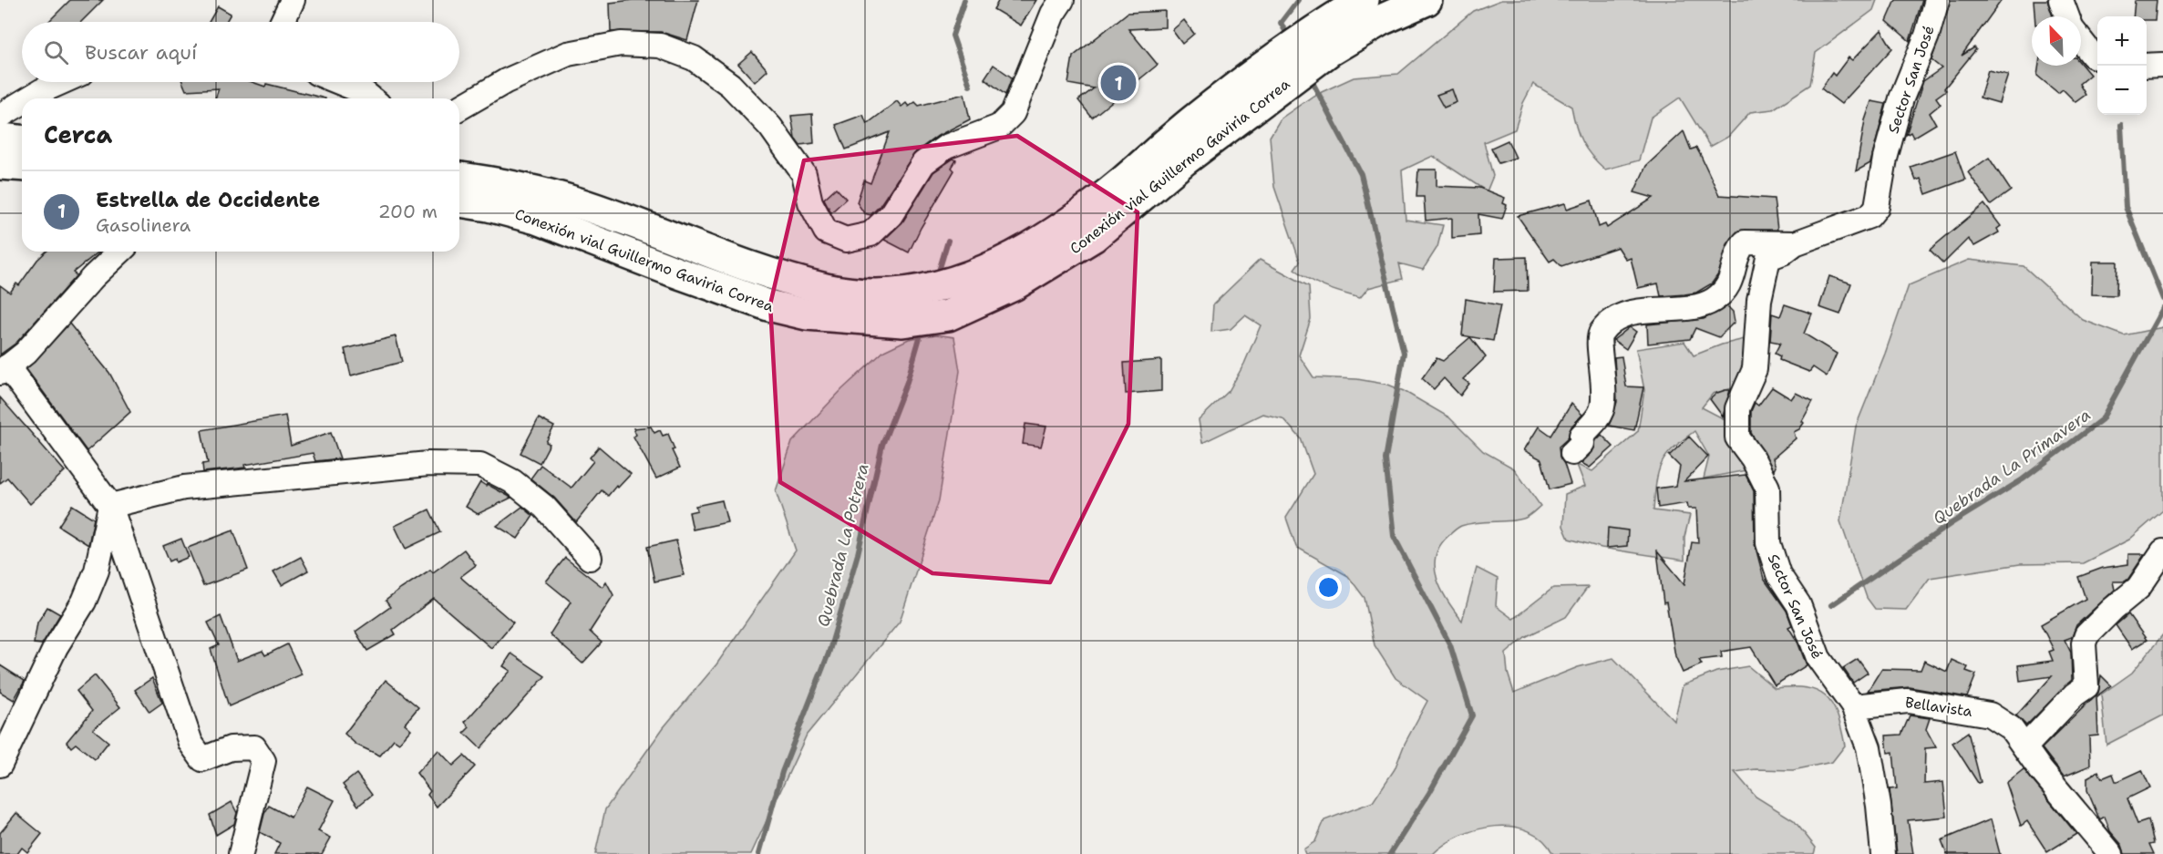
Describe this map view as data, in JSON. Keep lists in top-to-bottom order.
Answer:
{
  "streets": {
    "highway": ["Conexión vial Guillermo Gaviria Correa"],
    "street": ["Sector San José", "Bellavista"]
  },
  "crossings": [
    ["Sector San José", "Bellavista"]
  ],
  "water": ["Quebrada La Primavera", "Quebrada La Potrera"],
  "north": "top left",
  "page": {
    "map_buttons": ["+", "−"],
    "search": "Buscar aquí",
    "pins": "1",
    "heading": "Cerca",
    "list": [
      {
        "mark": "1",
        "name": "Estrella de Occidente",
        "note": "Gasolinera",
        "value": "200 m"
      }
    ]
  }
}
